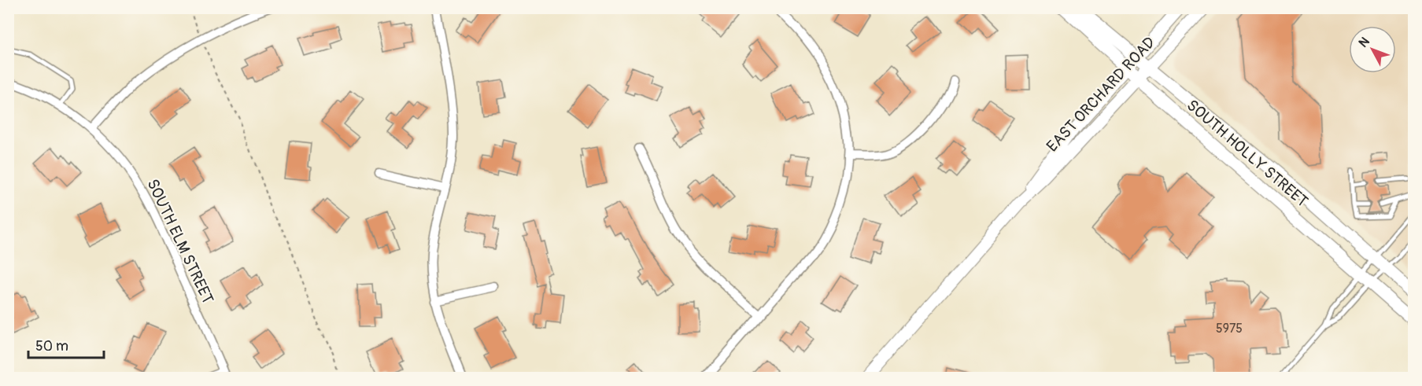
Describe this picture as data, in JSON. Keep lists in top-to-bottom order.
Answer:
{
  "streets": {
    "main road": ["EAST ORCHARD ROAD", "SOUTH HOLLY STREET"],
    "street": ["SOUTH ELM STREET"]
  },
  "crossings": [
    ["EAST ORCHARD ROAD", "SOUTH HOLLY STREET"]
  ],
  "house_numbers": ["5975"],
  "scale_bar": "50 m",
  "north": "top left"
}
